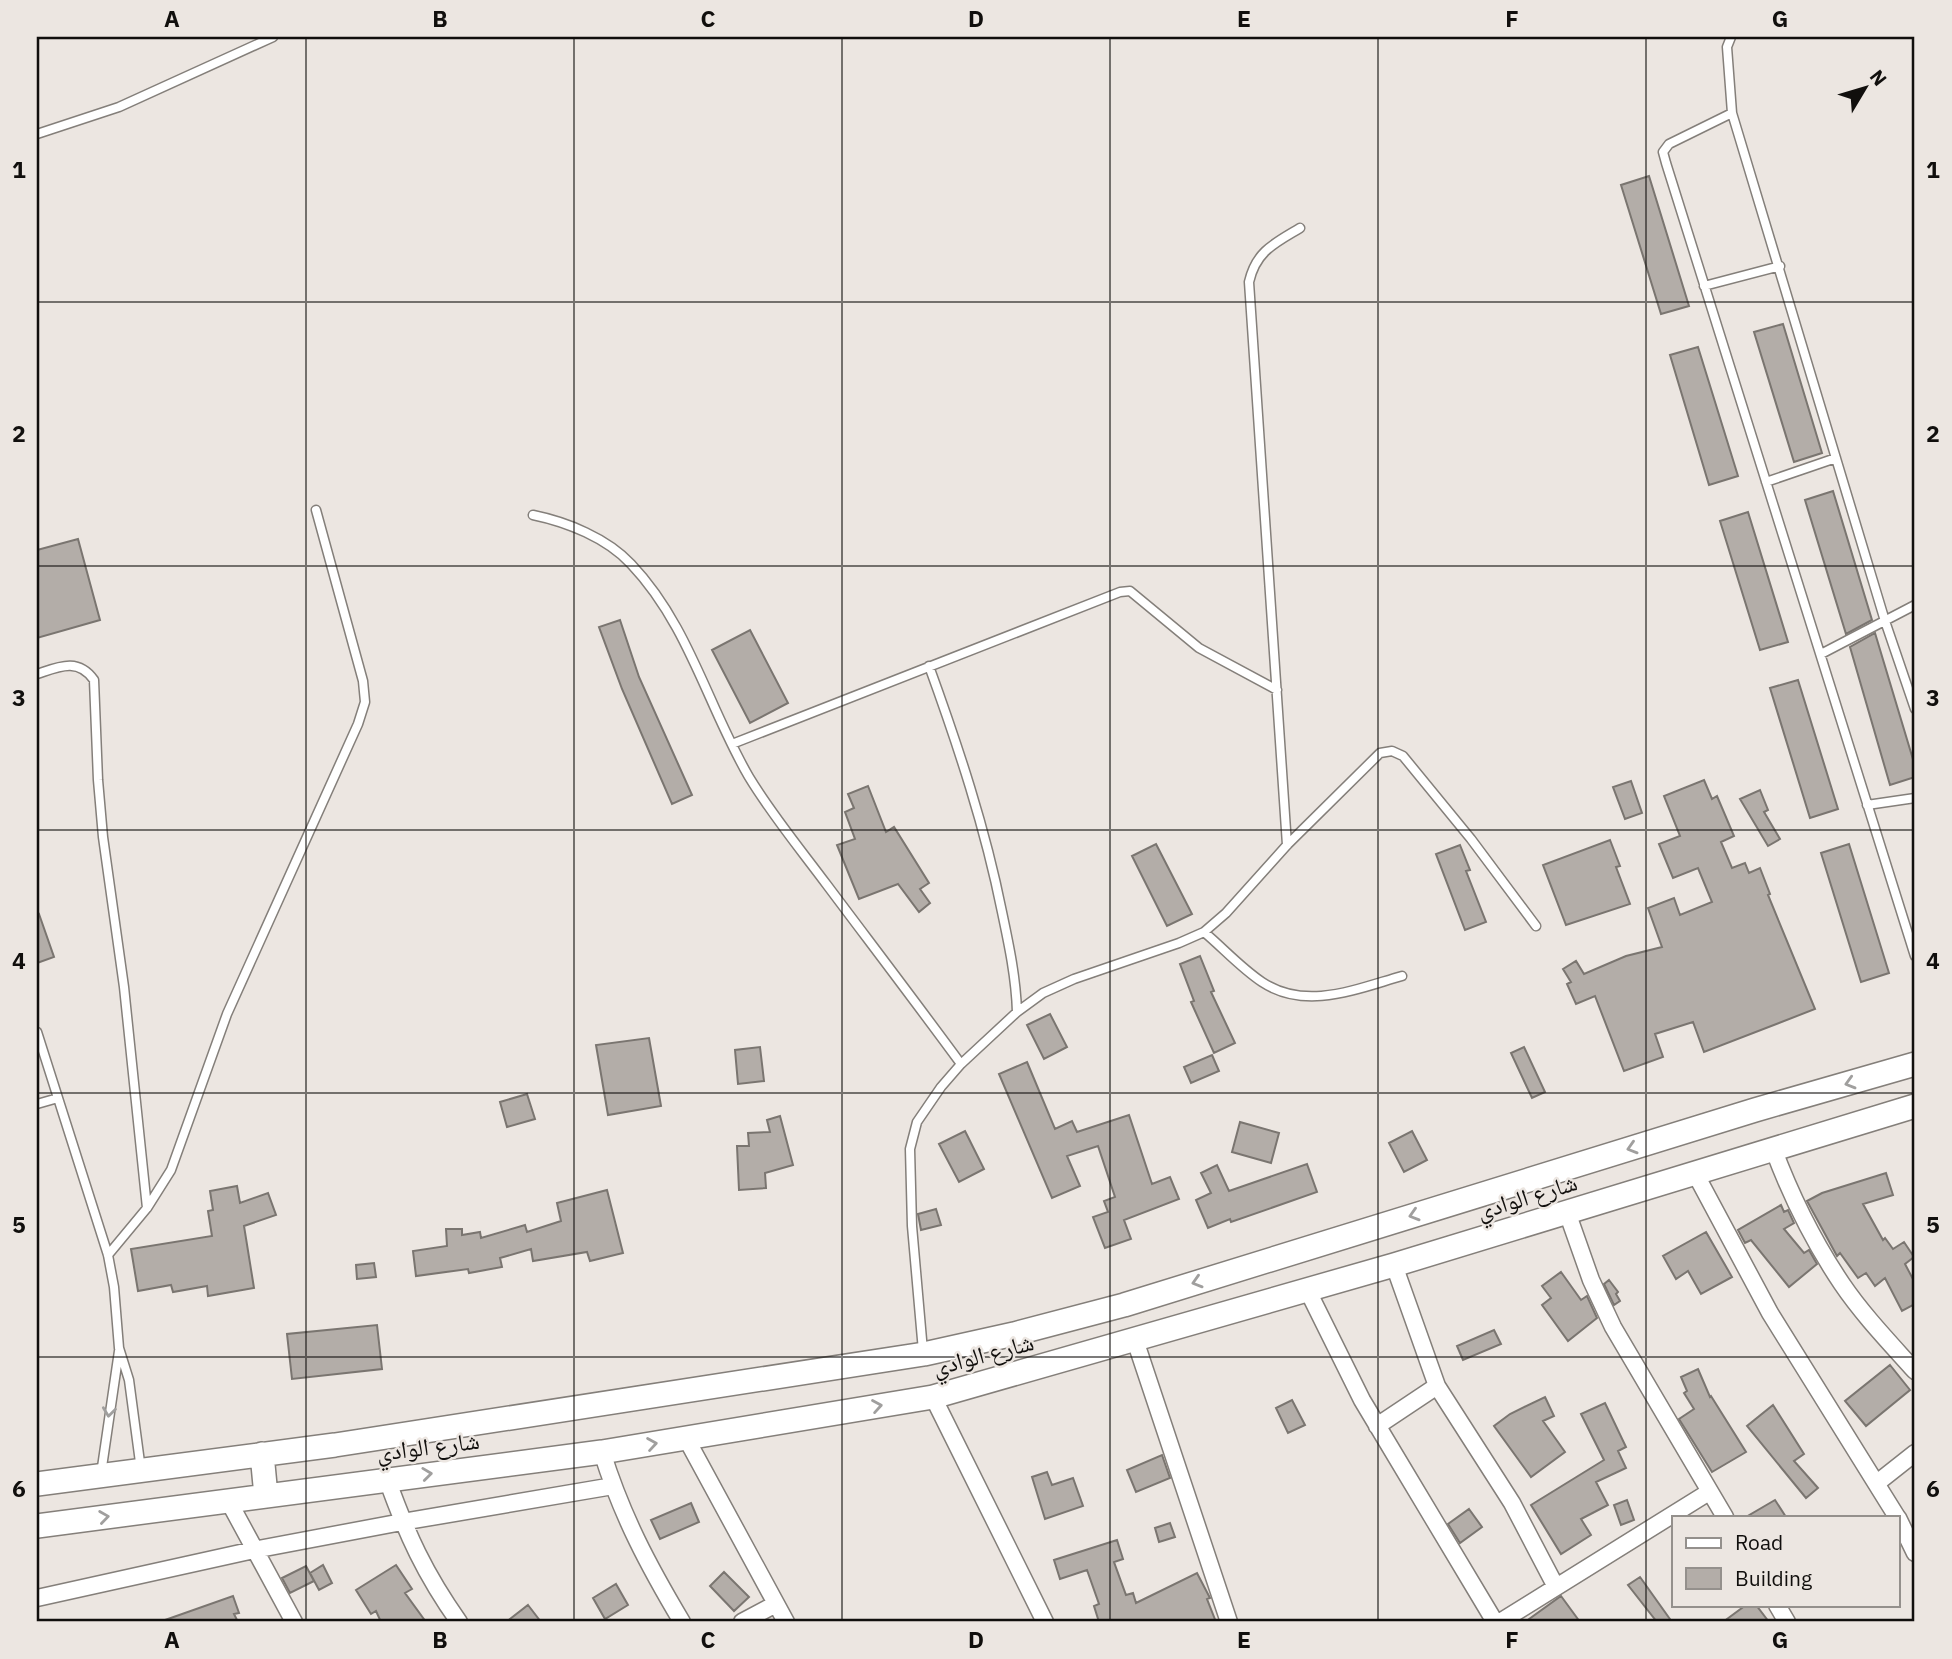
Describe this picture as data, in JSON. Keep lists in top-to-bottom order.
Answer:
{
  "streets": {
    "main road": ["شارع الوادي"]
  },
  "legend": ["Road", "Building"],
  "north": "top right",
  "grid": {
    "columns": [
      "A",
      "B",
      "C",
      "D",
      "E",
      "F",
      "G"
    ],
    "rows": [
      "1",
      "2",
      "3",
      "4",
      "5",
      "6"
    ]
  }
}
